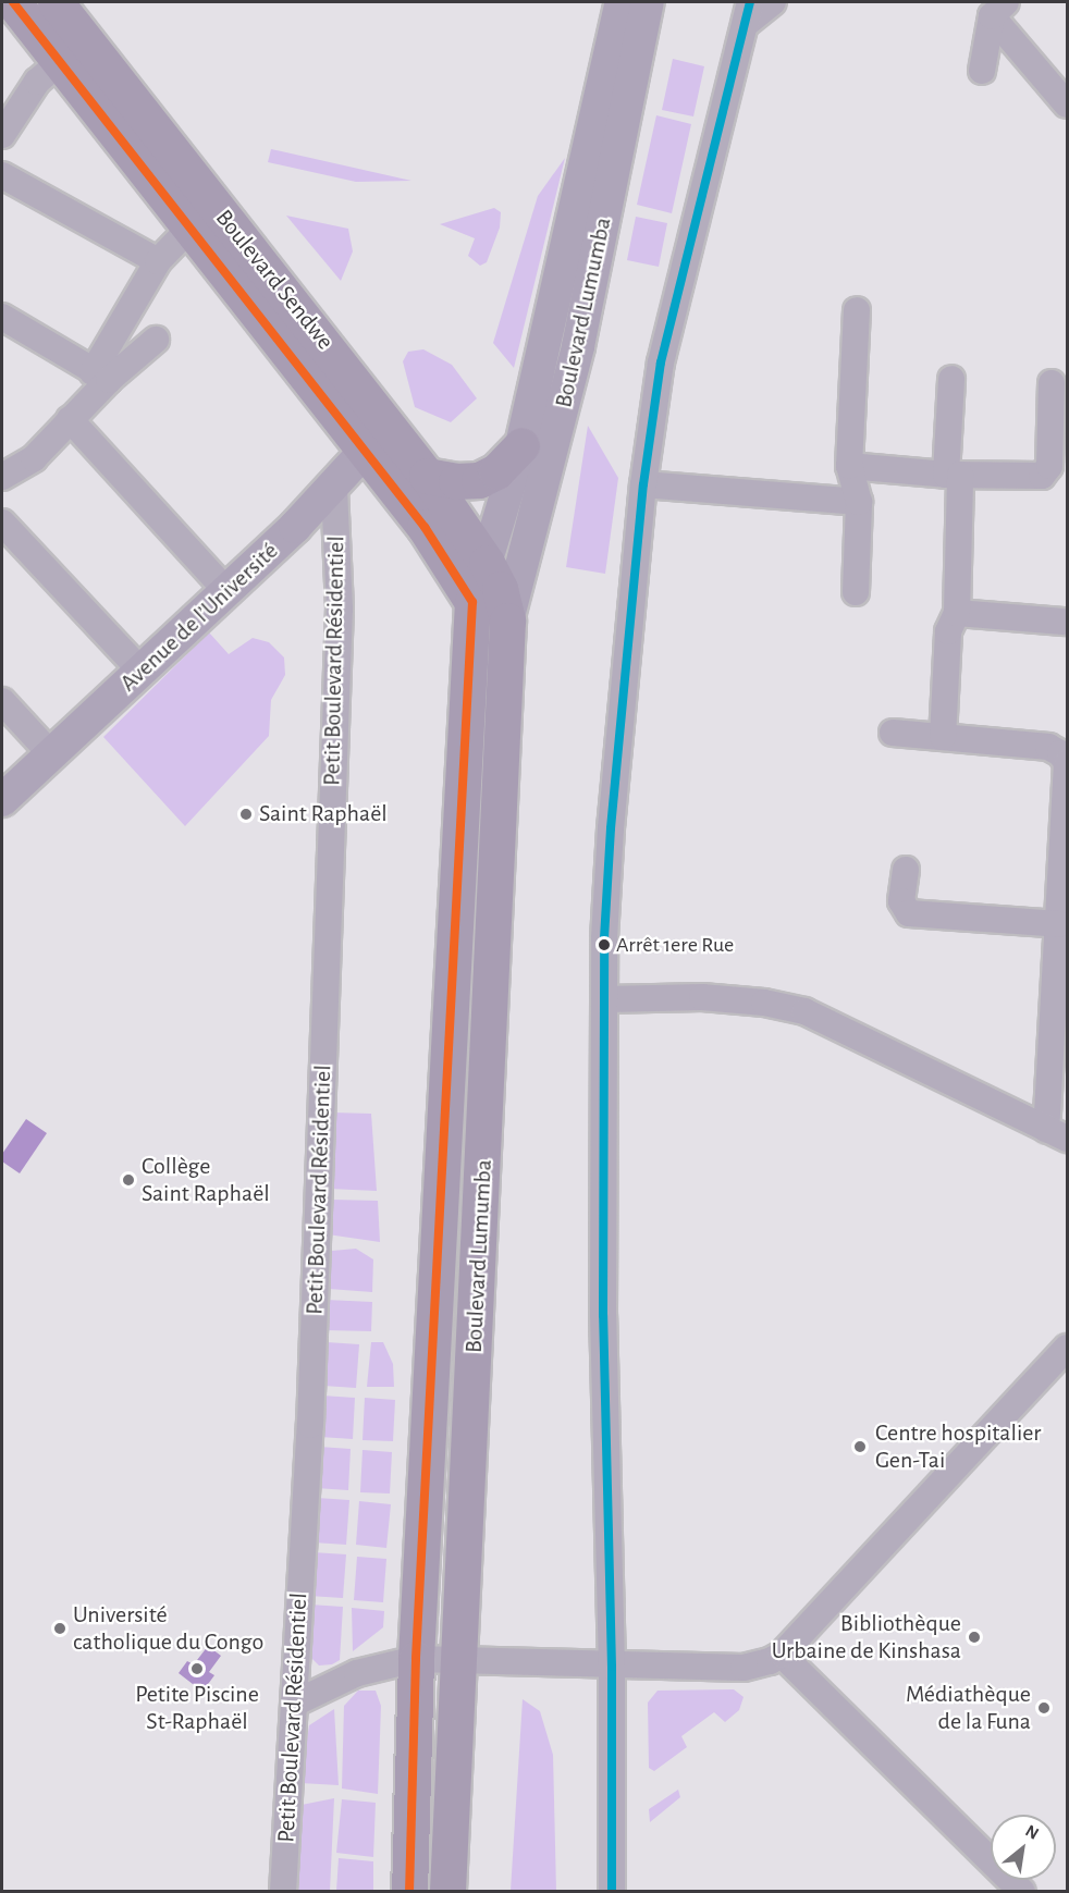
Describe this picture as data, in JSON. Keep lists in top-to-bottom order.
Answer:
{
  "streets": {
    "highway": ["Boulevard Sendwe", "Boulevard Lumumba"],
    "main road": ["Avenue de l’Université"],
    "street": ["Petit Boulevard Résidentiel"]
  },
  "crossings": [
    ["Boulevard Sendwe", "Boulevard Lumumba"],
    ["Boulevard Sendwe", "Avenue de l’Université"],
    ["Avenue de l’Université", "Petit Boulevard Résidentiel"]
  ],
  "places": [
    "Saint Raphaël",
    "Arrêt 1ere Rue",
    "Collège Saint Raphaël",
    "Centre hospitalier Gen-Tai",
    "Université catholique du Congo",
    "Bibliothèque Urbaine de Kinshasa",
    "Petite Piscine St-Raphaël",
    "Médiathèque de la Funa"
  ],
  "north": "top right"
}
